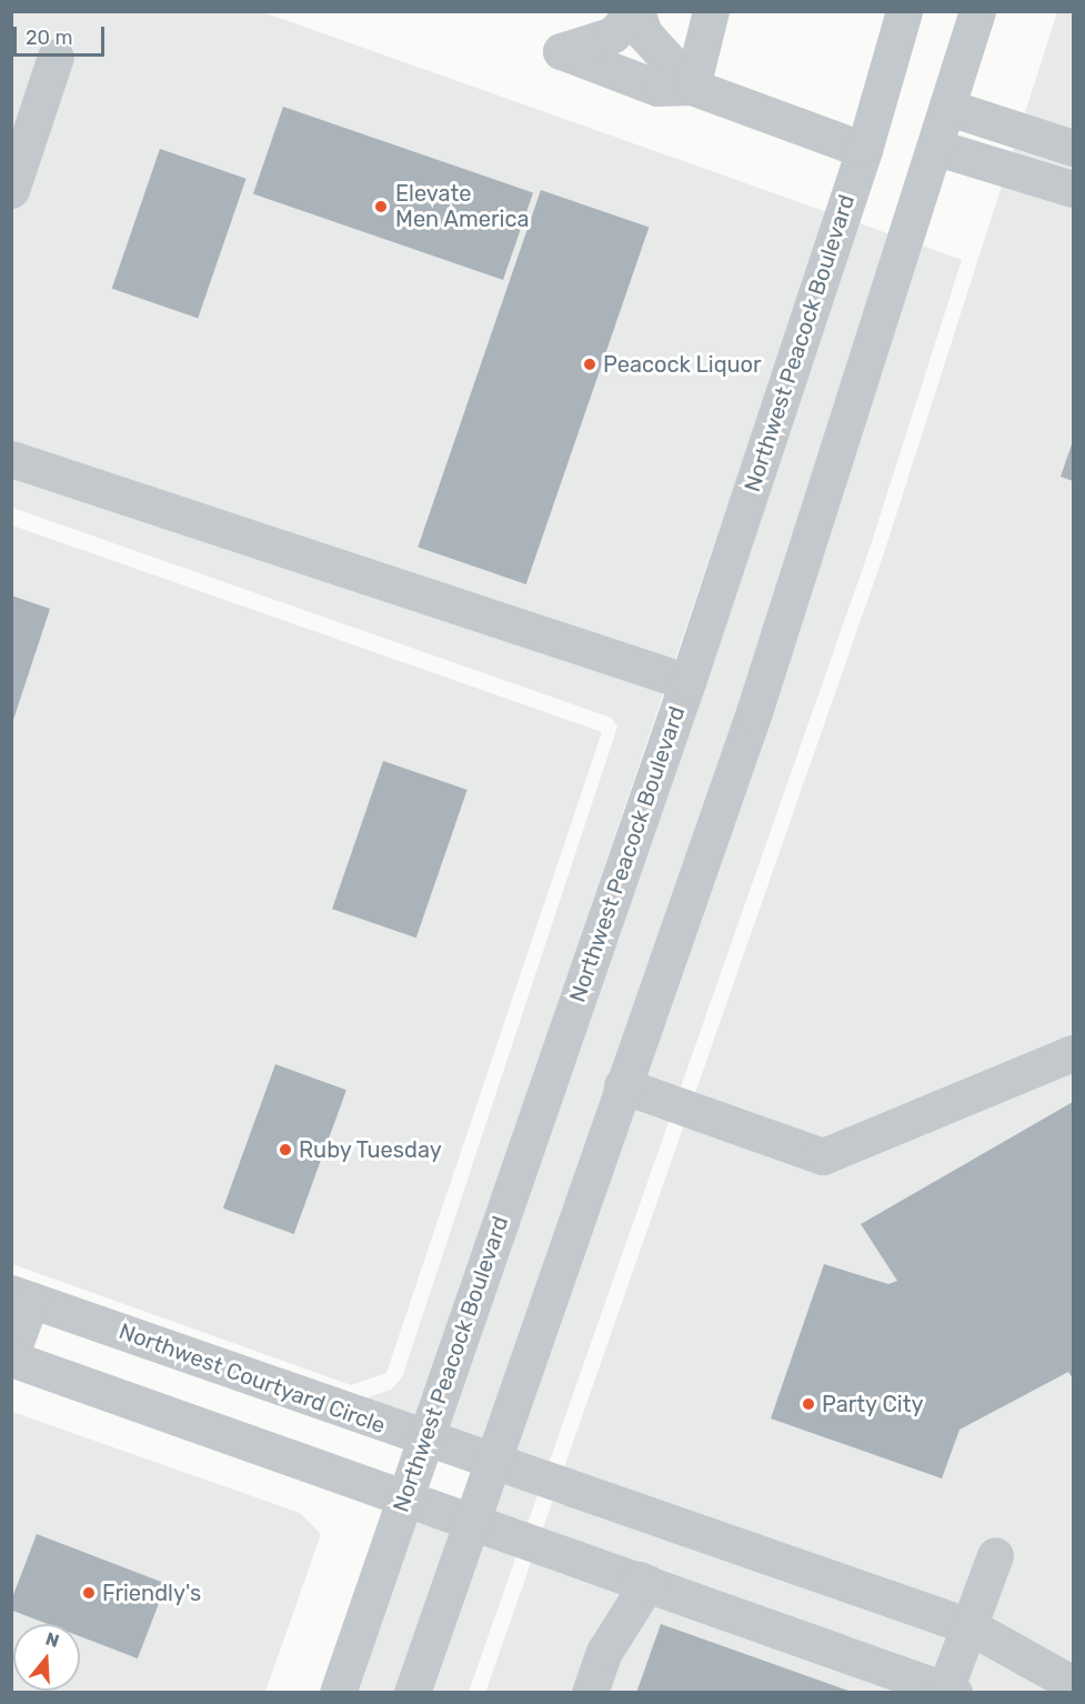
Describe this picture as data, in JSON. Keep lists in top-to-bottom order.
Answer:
{
  "streets": {
    "street": ["Northwest Peacock Boulevard", "Northwest Courtyard Circle"]
  },
  "crossings": [
    ["Northwest Peacock Boulevard", "Northwest Courtyard Circle"]
  ],
  "places": [
    "Elevate Men America",
    "Peacock Liquor",
    "Ruby Tuesday",
    "Party City",
    "Friendly's"
  ],
  "scale_bar": "20 m",
  "north": "top"
}
